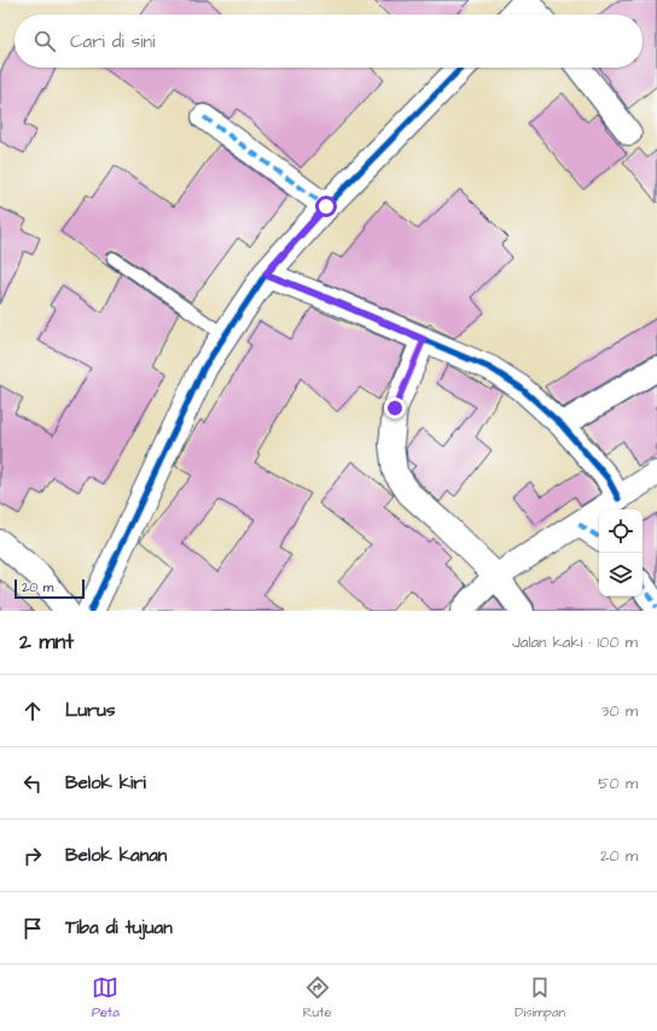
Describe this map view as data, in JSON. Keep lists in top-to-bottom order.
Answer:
{
  "scale_bar": "20 m",
  "page": {
    "search": "Cari di sini",
    "scale": "20 m",
    "heading": ["2 mnt", "Jalan kaki · 100 m"],
    "list": [
      ["Lurus", "30 m"],
      ["Belok kiri", "50 m"],
      ["Belok kanan", "20 m"],
      "Tiba di tujuan"
    ],
    "nav": ["Peta", "Rute", "Disimpan"]
  }
}
